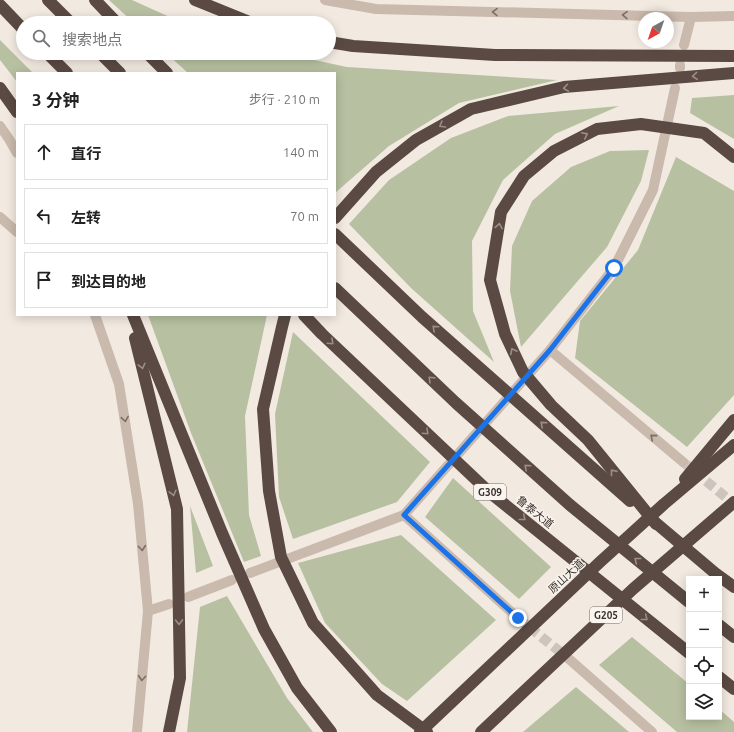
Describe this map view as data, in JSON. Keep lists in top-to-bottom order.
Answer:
{
  "streets": {
    "highway": [
      "G309",
      "鲁泰大道",
      "原山大道",
      "G205"
    ]
  },
  "north": "bottom left",
  "page": {
    "search": "搜索地点",
    "heading": ["3 分钟", "步行 · 210 m"],
    "list": [
      ["直行", "140 m"],
      ["左转", "70 m"],
      "到达目的地"
    ],
    "map_buttons": ["+", "−"]
  }
}
